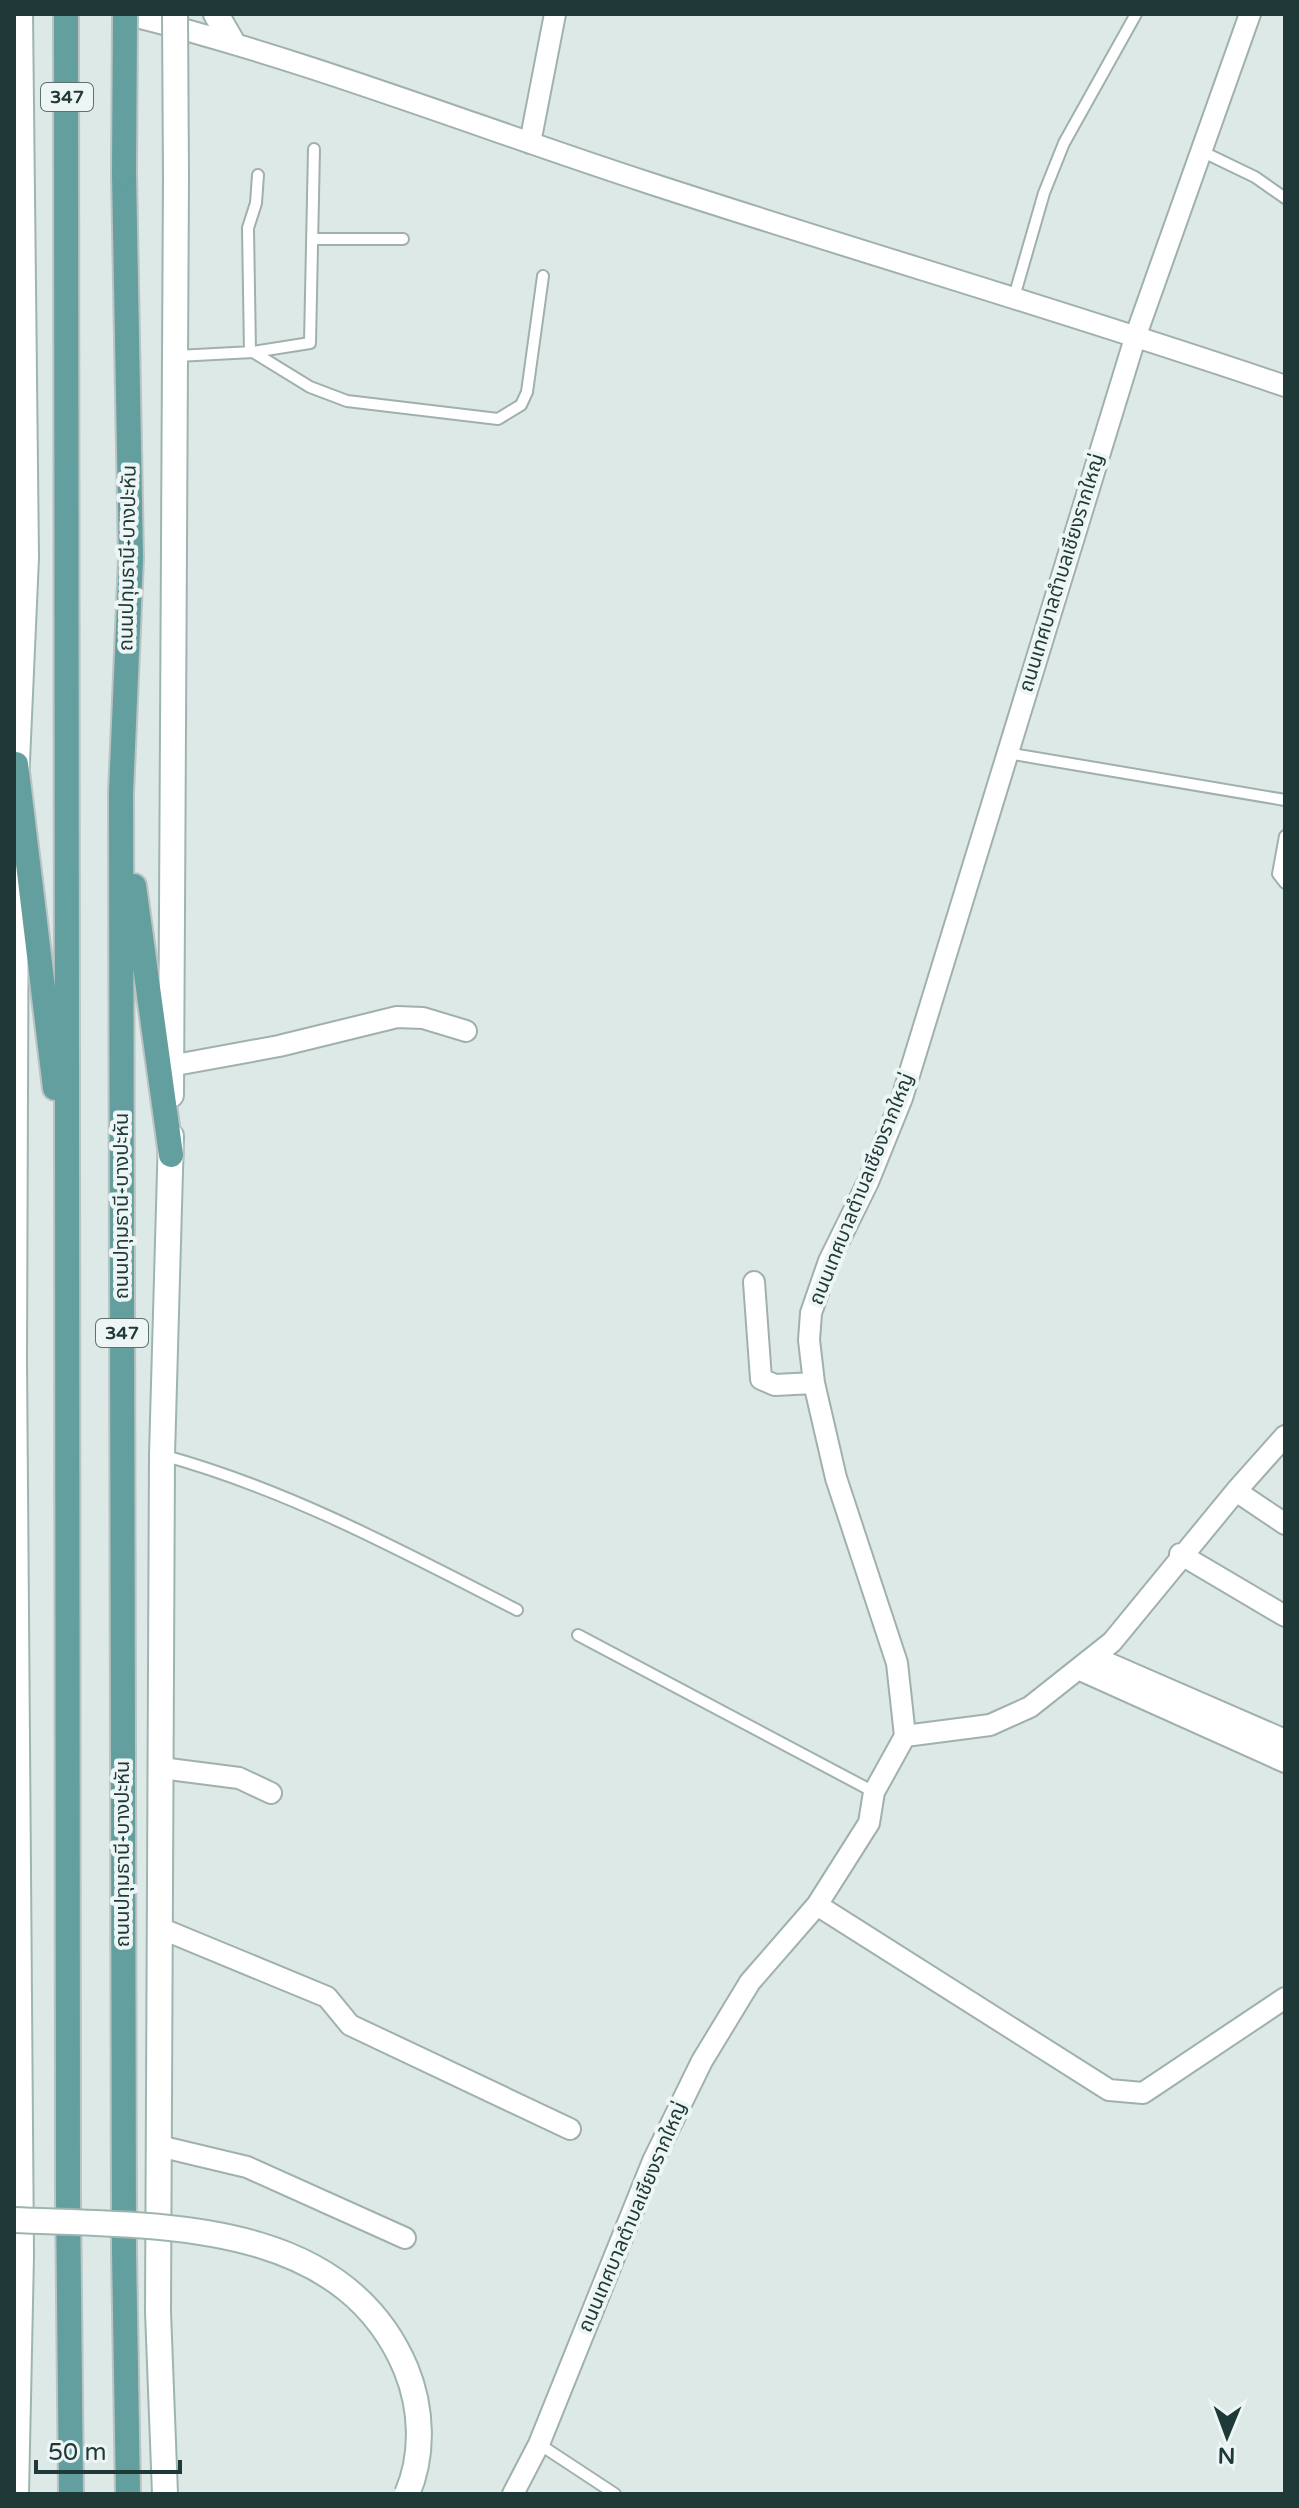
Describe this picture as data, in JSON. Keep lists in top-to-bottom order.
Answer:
{
  "streets": {
    "main road": ["347", "ถนนปทุมธานี-บางปะหัน"],
    "street": ["ถนนเทศบาลตำบลเชียงรากใหญ่"]
  },
  "scale_bar": "50 m",
  "north": "bottom"
}
